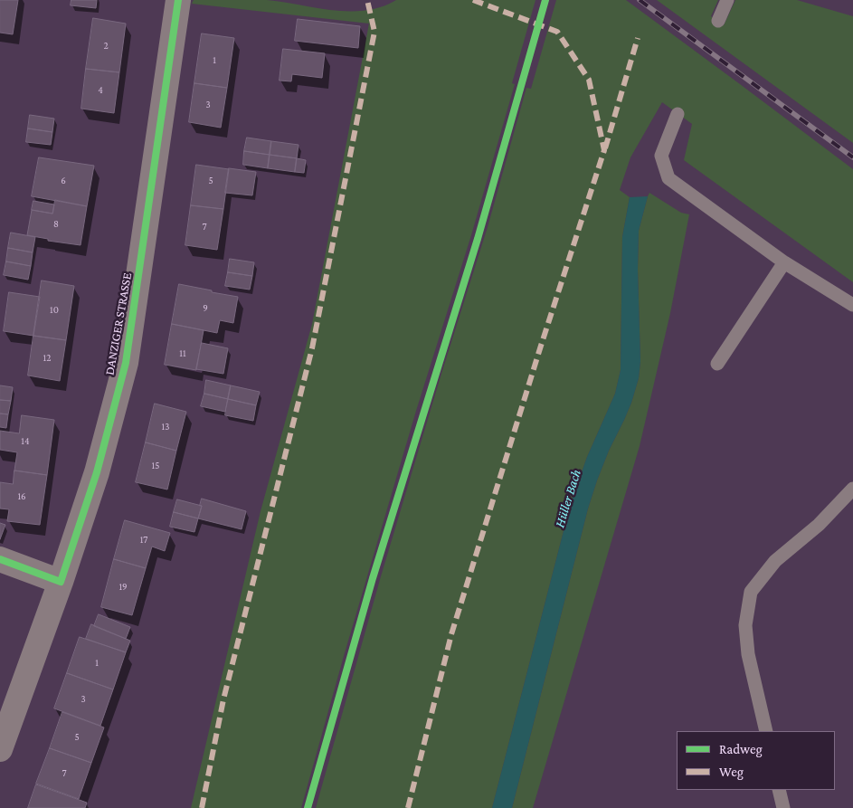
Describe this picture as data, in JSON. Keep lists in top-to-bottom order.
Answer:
{
  "streets": {
    "street": ["DANZIGER STRASSE"]
  },
  "water": ["Hüller Bach"],
  "house_numbers": [
    "2",
    "1",
    "4",
    "3",
    "6",
    "5",
    "8",
    "7",
    "9",
    "10",
    "11",
    "12",
    "13",
    "14",
    "15",
    "16",
    "17",
    "19",
    "1",
    "3",
    "5",
    "7"
  ],
  "legend": ["Radweg", "Weg"]
}
